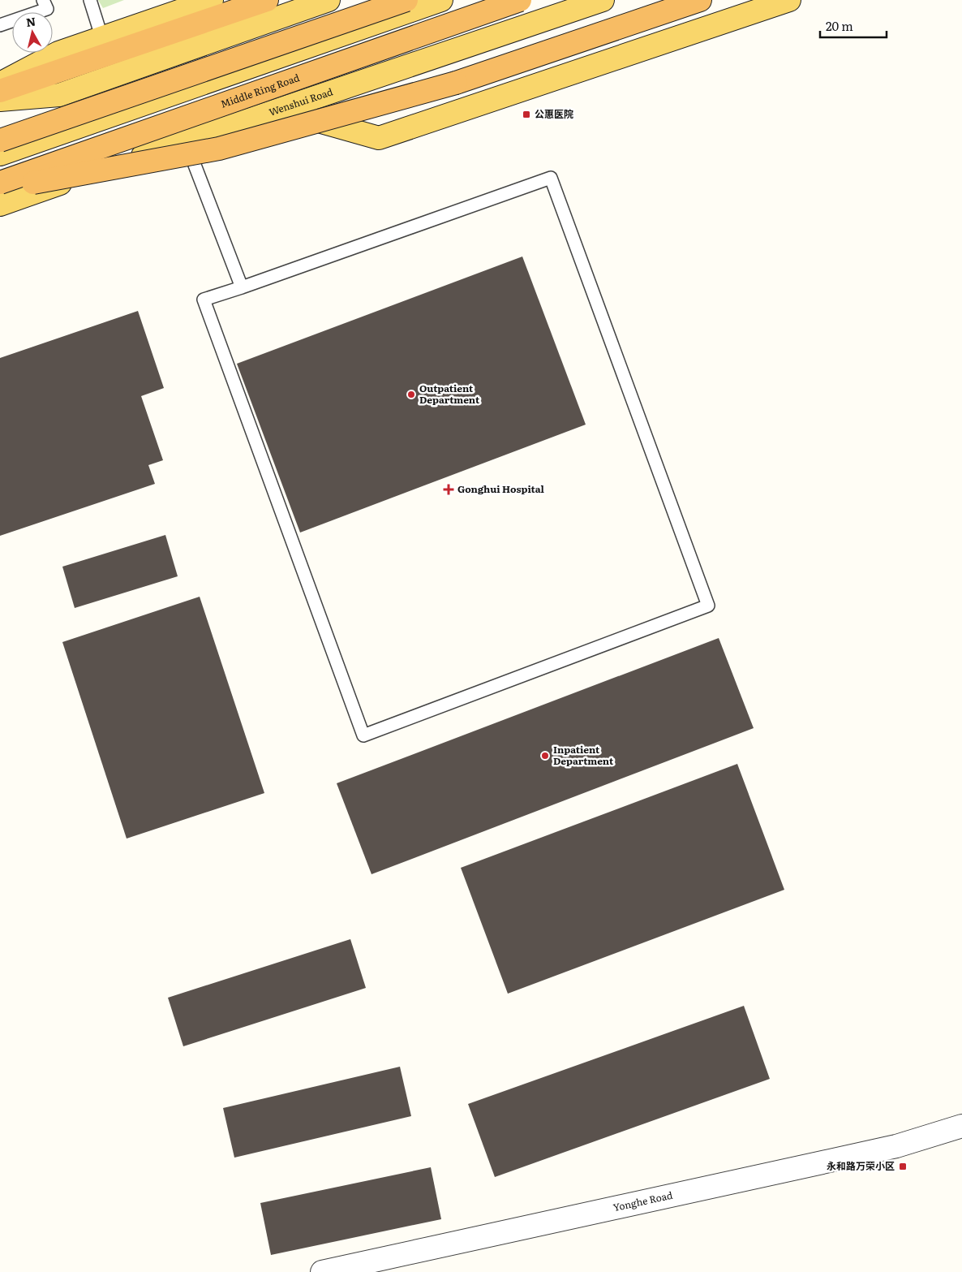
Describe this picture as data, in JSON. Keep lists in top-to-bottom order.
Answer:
{
  "streets": {
    "highway": ["Middle Ring Road"],
    "main road": ["Wenshui Road"],
    "street": ["Yonghe Road"]
  },
  "crossings": [
    ["Middle Ring Road", "Wenshui Road"]
  ],
  "places": {
    "transit": ["公惠医院", "永和路万荣小区"],
    "other": ["Outpatient Department", "Inpatient Department"],
    "health": ["Gonghui Hospital"]
  },
  "scale_bar": "20 m",
  "north": "top"
}
